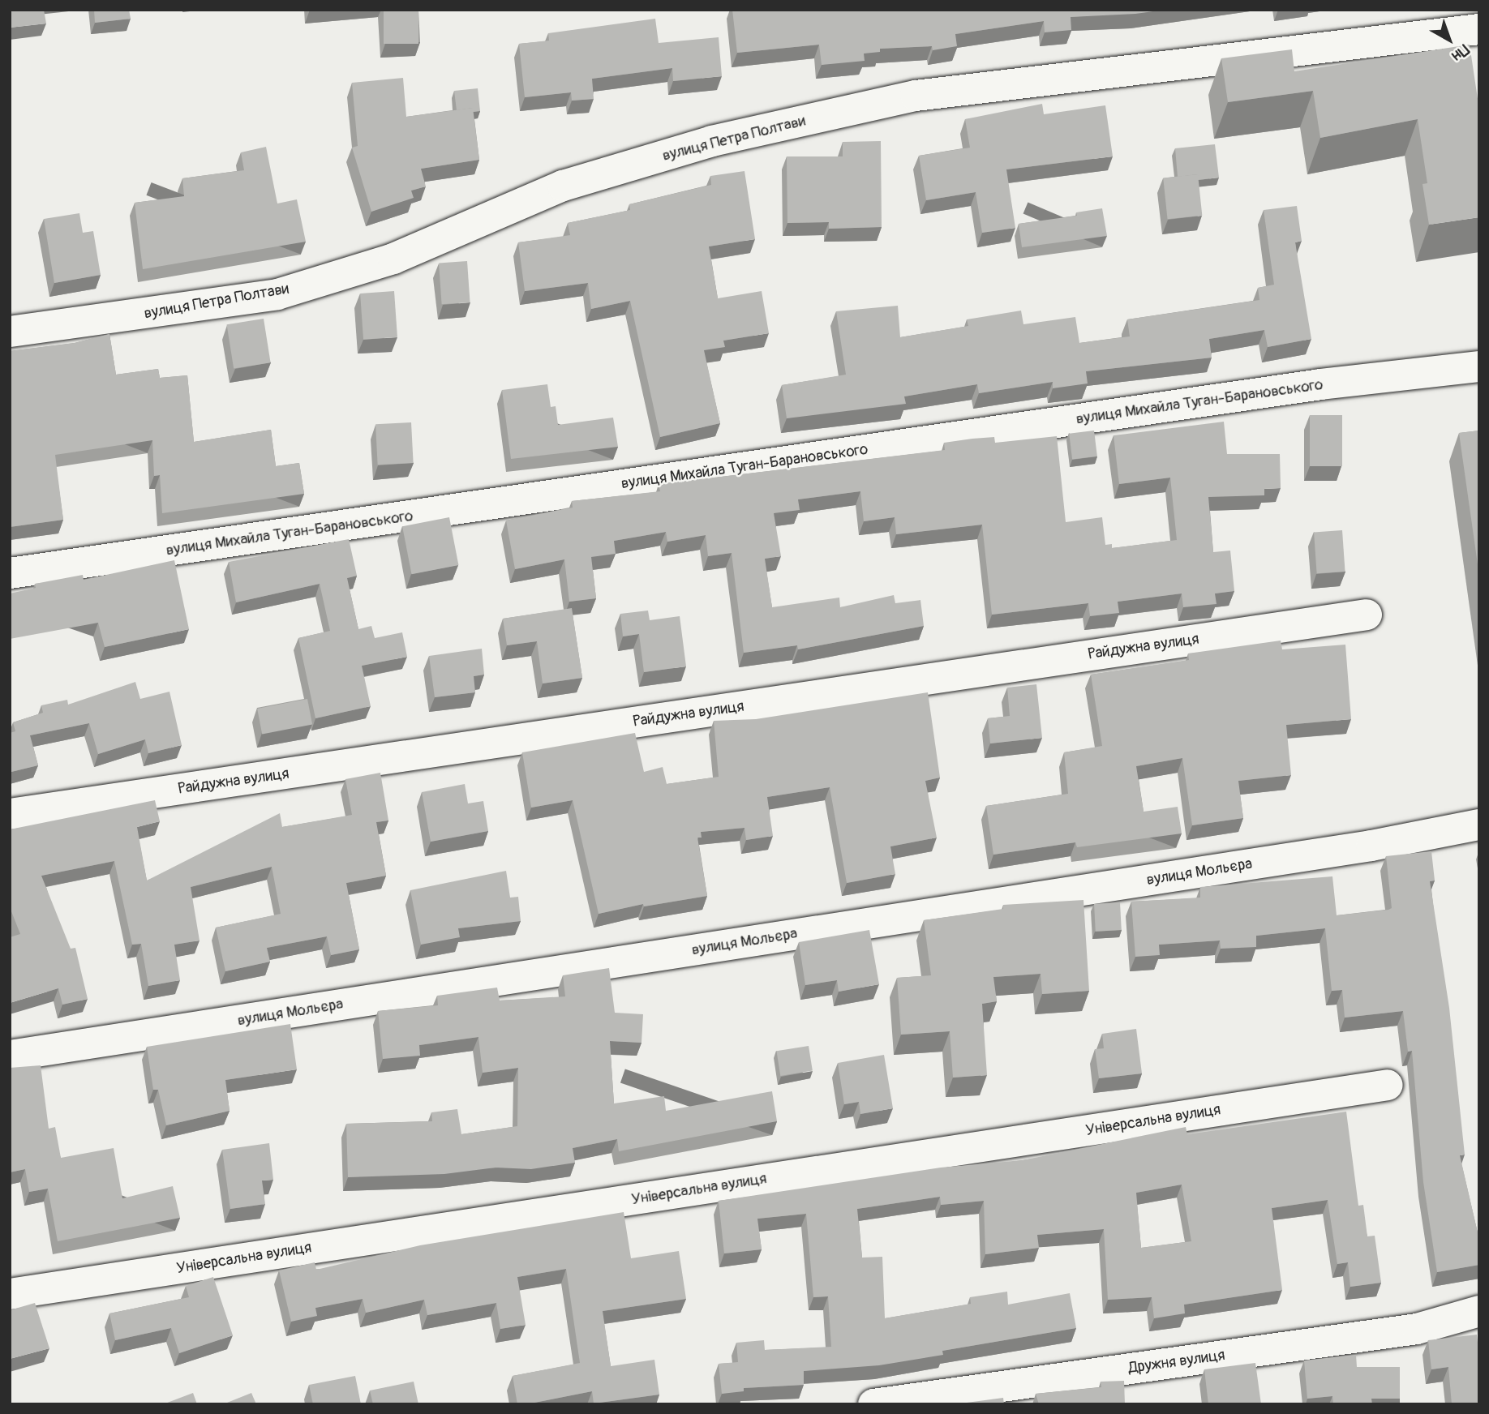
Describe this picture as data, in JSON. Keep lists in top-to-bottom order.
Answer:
{
  "streets": {
    "street": [
      "вулиця Петра Полтави",
      "вулиця Михайла Туган-Барановського",
      "Райдужна вулиця",
      "вулиця Мольєра",
      "Універсальна вулиця",
      "Дружня вулиця"
    ]
  },
  "north": "bottom right"
}
